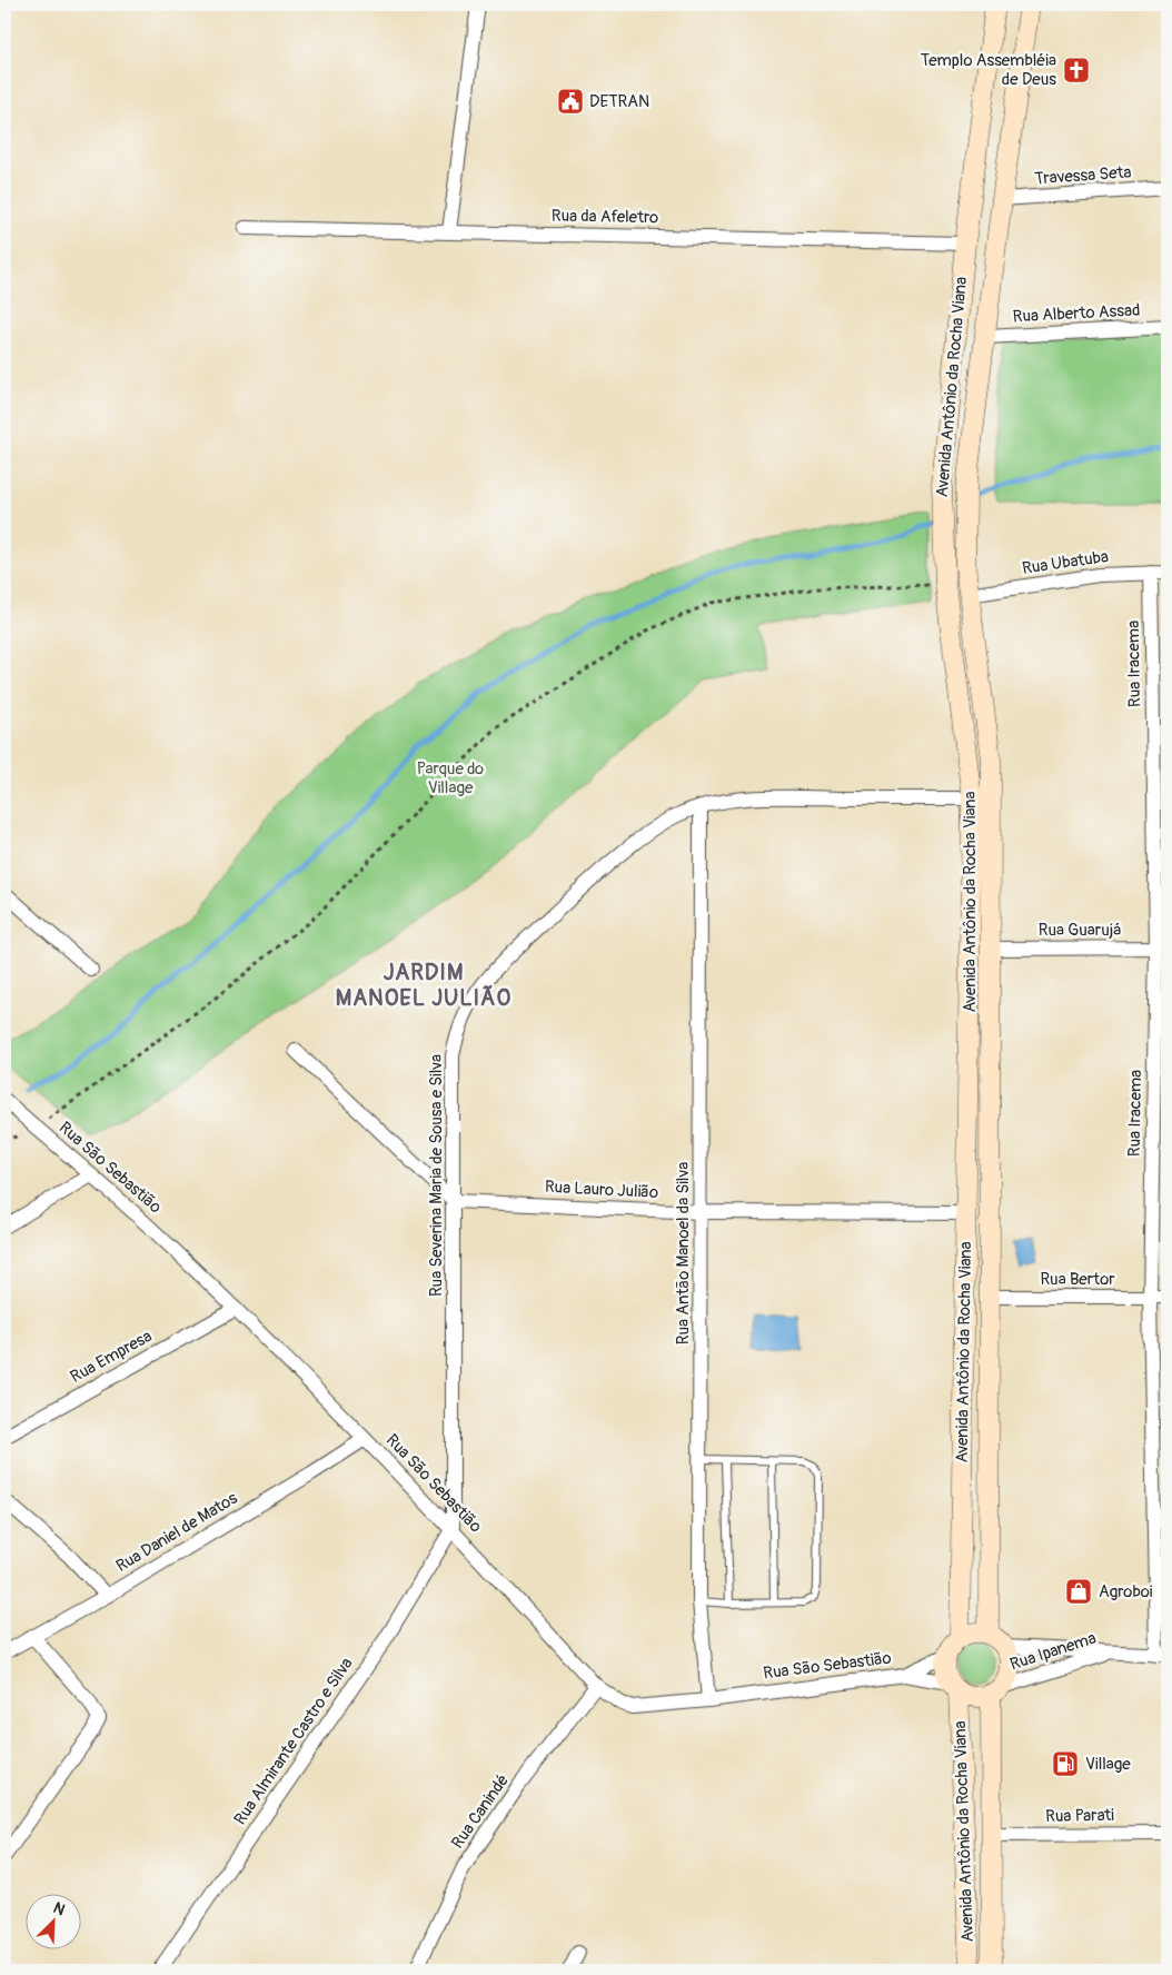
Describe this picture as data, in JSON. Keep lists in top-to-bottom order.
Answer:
{
  "streets": {
    "main road": ["Avenida Antônio da Rocha Viana"],
    "street": [
      "Travessa Seta",
      "Rua da Afeletro",
      "Rua Alberto Assad",
      "Rua Ubatuba",
      "Rua Iracema",
      "Rua Guarujá",
      "Rua São Sebastião",
      "Rua Severina Maria de Sousa e Silva",
      "Rua Lauro Julião",
      "Rua Antão Manoel da Silva",
      "Rua Bertor",
      "Rua Empresa",
      "Rua Daniel de Matos",
      "Rua Ipanema",
      "Rua Almirante Castro e Silva",
      "Rua Canindé",
      "Rua Parati"
    ]
  },
  "crossings": [
    ["Travessa Seta", "Avenida Antônio da Rocha Viana"],
    ["Rua da Afeletro", "Avenida Antônio da Rocha Viana"],
    ["Rua Alberto Assad", "Avenida Antônio da Rocha Viana"],
    ["Avenida Antônio da Rocha Viana", "Rua Ubatuba"],
    ["Avenida Antônio da Rocha Viana", "Rua Guarujá"],
    ["Avenida Antônio da Rocha Viana", "Rua São Sebastião"],
    ["Avenida Antônio da Rocha Viana", "Rua Severina Maria de Sousa e Silva"],
    ["Avenida Antônio da Rocha Viana", "Rua Lauro Julião"],
    ["Avenida Antônio da Rocha Viana", "Rua Bertor"],
    ["Avenida Antônio da Rocha Viana", "Rua Ipanema"],
    ["Avenida Antônio da Rocha Viana", "Rua Parati"],
    ["Rua Ubatuba", "Rua Iracema"],
    ["Rua Iracema", "Rua Guarujá"],
    ["Rua Iracema", "Rua Bertor"],
    ["Rua Iracema", "Rua Ipanema"],
    ["Rua São Sebastião", "Rua Severina Maria de Sousa e Silva"],
    ["Rua São Sebastião", "Rua Antão Manoel da Silva"],
    ["Rua São Sebastião", "Rua Empresa"],
    ["Rua São Sebastião", "Rua Daniel de Matos"],
    ["Rua São Sebastião", "Rua Ipanema"],
    ["Rua São Sebastião", "Rua Almirante Castro e Silva"],
    ["Rua São Sebastião", "Rua Canindé"],
    ["Rua Severina Maria de Sousa e Silva", "Rua Lauro Julião"],
    ["Rua Severina Maria de Sousa e Silva", "Rua Antão Manoel da Silva"],
    ["Rua Severina Maria de Sousa e Silva", "Rua Almirante Castro e Silva"],
    ["Rua Lauro Julião", "Rua Antão Manoel da Silva"]
  ],
  "districts": ["JARDIM MANOEL JULIÃO"],
  "parks": ["Parque do Village"],
  "places": {
    "church": ["Templo Assembléia de Deus"],
    "public building": ["DETRAN"],
    "shop": ["Agroboi"],
    "fuel station": ["Village"]
  },
  "north": "top right"
}
